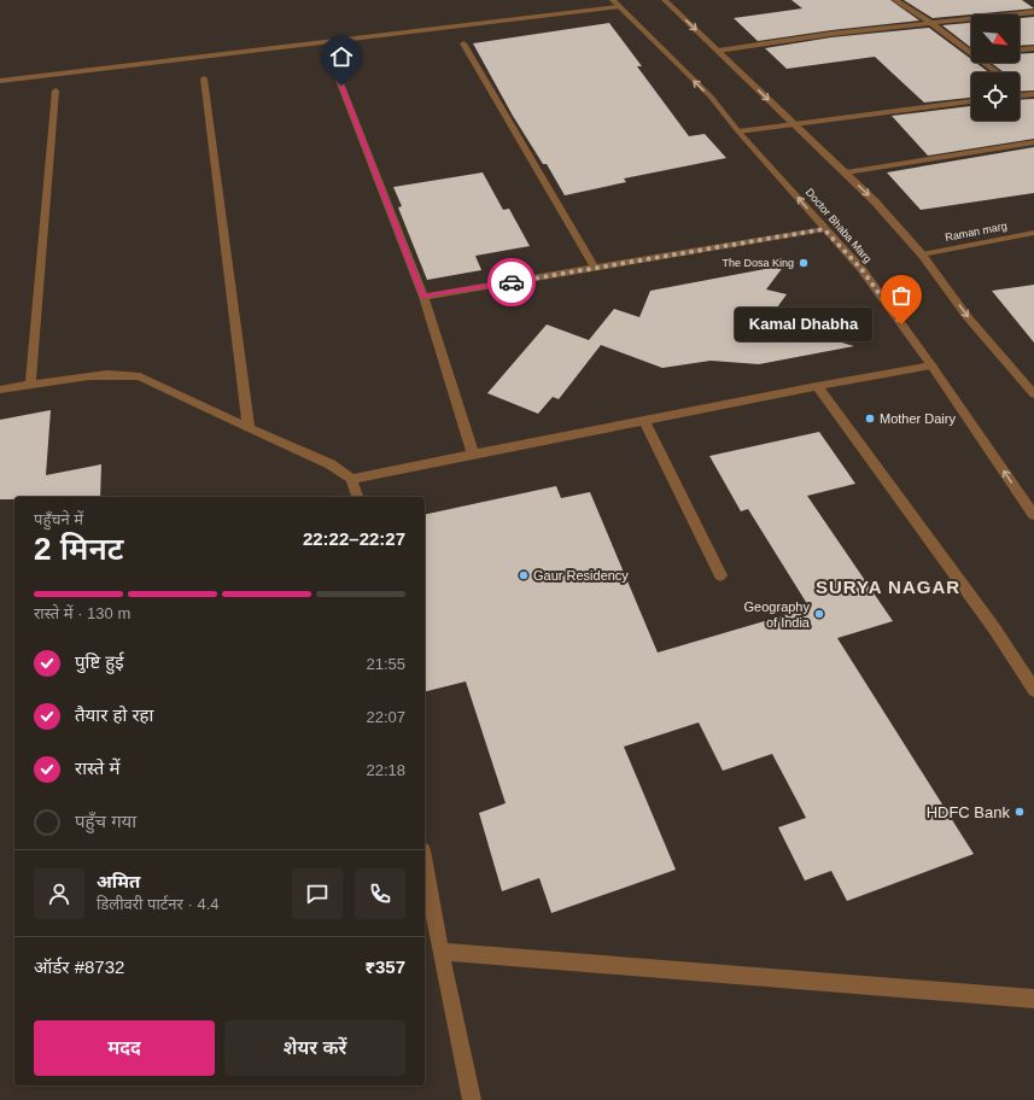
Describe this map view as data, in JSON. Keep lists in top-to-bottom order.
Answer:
{
  "streets": {
    "street": ["Doctor Bhaba Marg", "Raman marg"]
  },
  "districts": ["SURYA NAGAR"],
  "places": [
    "The Dosa King",
    "Kamal Dhabha",
    "Mother Dairy",
    "Gaur Residency",
    "Geography of India",
    "HDFC Bank"
  ],
  "north": "bottom right",
  "page": {
    "bubble": "Kamal Dhabha",
    "heading": ["2 मिनट", "पहुँचने में", "22:22–22:27"],
    "panel": [
      "अमित",
      "डिलीवरी पार्टनर · 4.4",
      "ऑर्डर #8732",
      "₹357"
    ],
    "bar": "रास्ते में · 130 m",
    "list": [
      ["पुष्टि हुई", "21:55"],
      ["तैयार हो रहा", "22:07"],
      ["रास्ते में", "22:18"],
      "पहुँच गया"
    ],
    "buttons": ["मदद", "शेयर करें"]
  }
}
